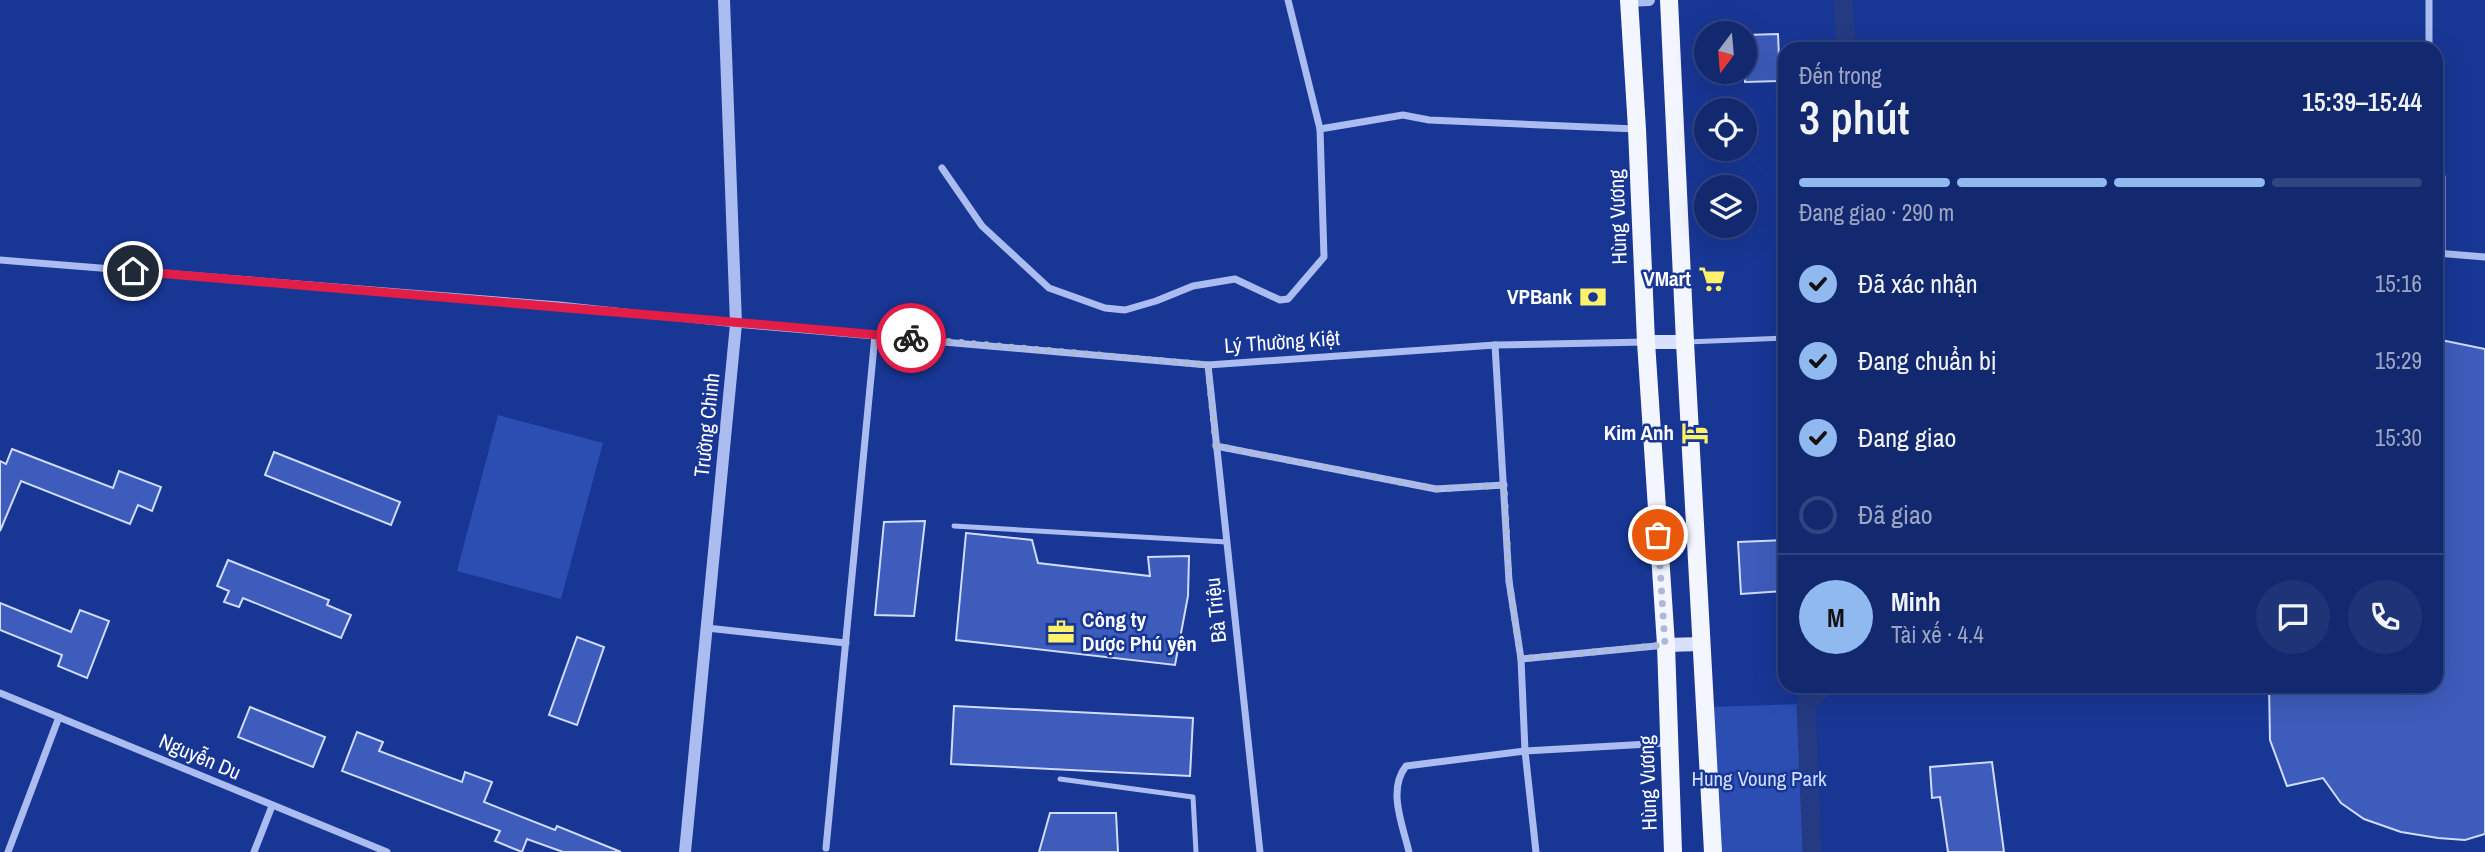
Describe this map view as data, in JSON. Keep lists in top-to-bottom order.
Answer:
{
  "streets": {
    "main road": ["Hùng Vương"],
    "street": [
      "Lý Thường Kiệt",
      "Trường Chinh",
      "Bà Triệu",
      "Nguyễn Du"
    ]
  },
  "crossings": [
    ["Hùng Vương", "Lý Thường Kiệt"],
    ["Lý Thường Kiệt", "Trường Chinh"],
    ["Lý Thường Kiệt", "Bà Triệu"]
  ],
  "parks": ["Hung Voung Park"],
  "places": {
    "supermarket": ["VMart"],
    "bank": ["VPBank"],
    "hotel": ["Kim Anh"],
    "office": ["Công ty Dược Phú yên"]
  },
  "north": "bottom",
  "page": {
    "heading": ["3 phút", "Đến trong", "15:39–15:44"],
    "panel": ["Minh", "Tài xế · 4.4"],
    "bar": "Đang giao · 290 m",
    "list": [
      ["Đã xác nhận", "15:16"],
      ["Đang chuẩn bị", "15:29"],
      ["Đang giao", "15:30"],
      "Đã giao"
    ],
    "round": "M"
  }
}
